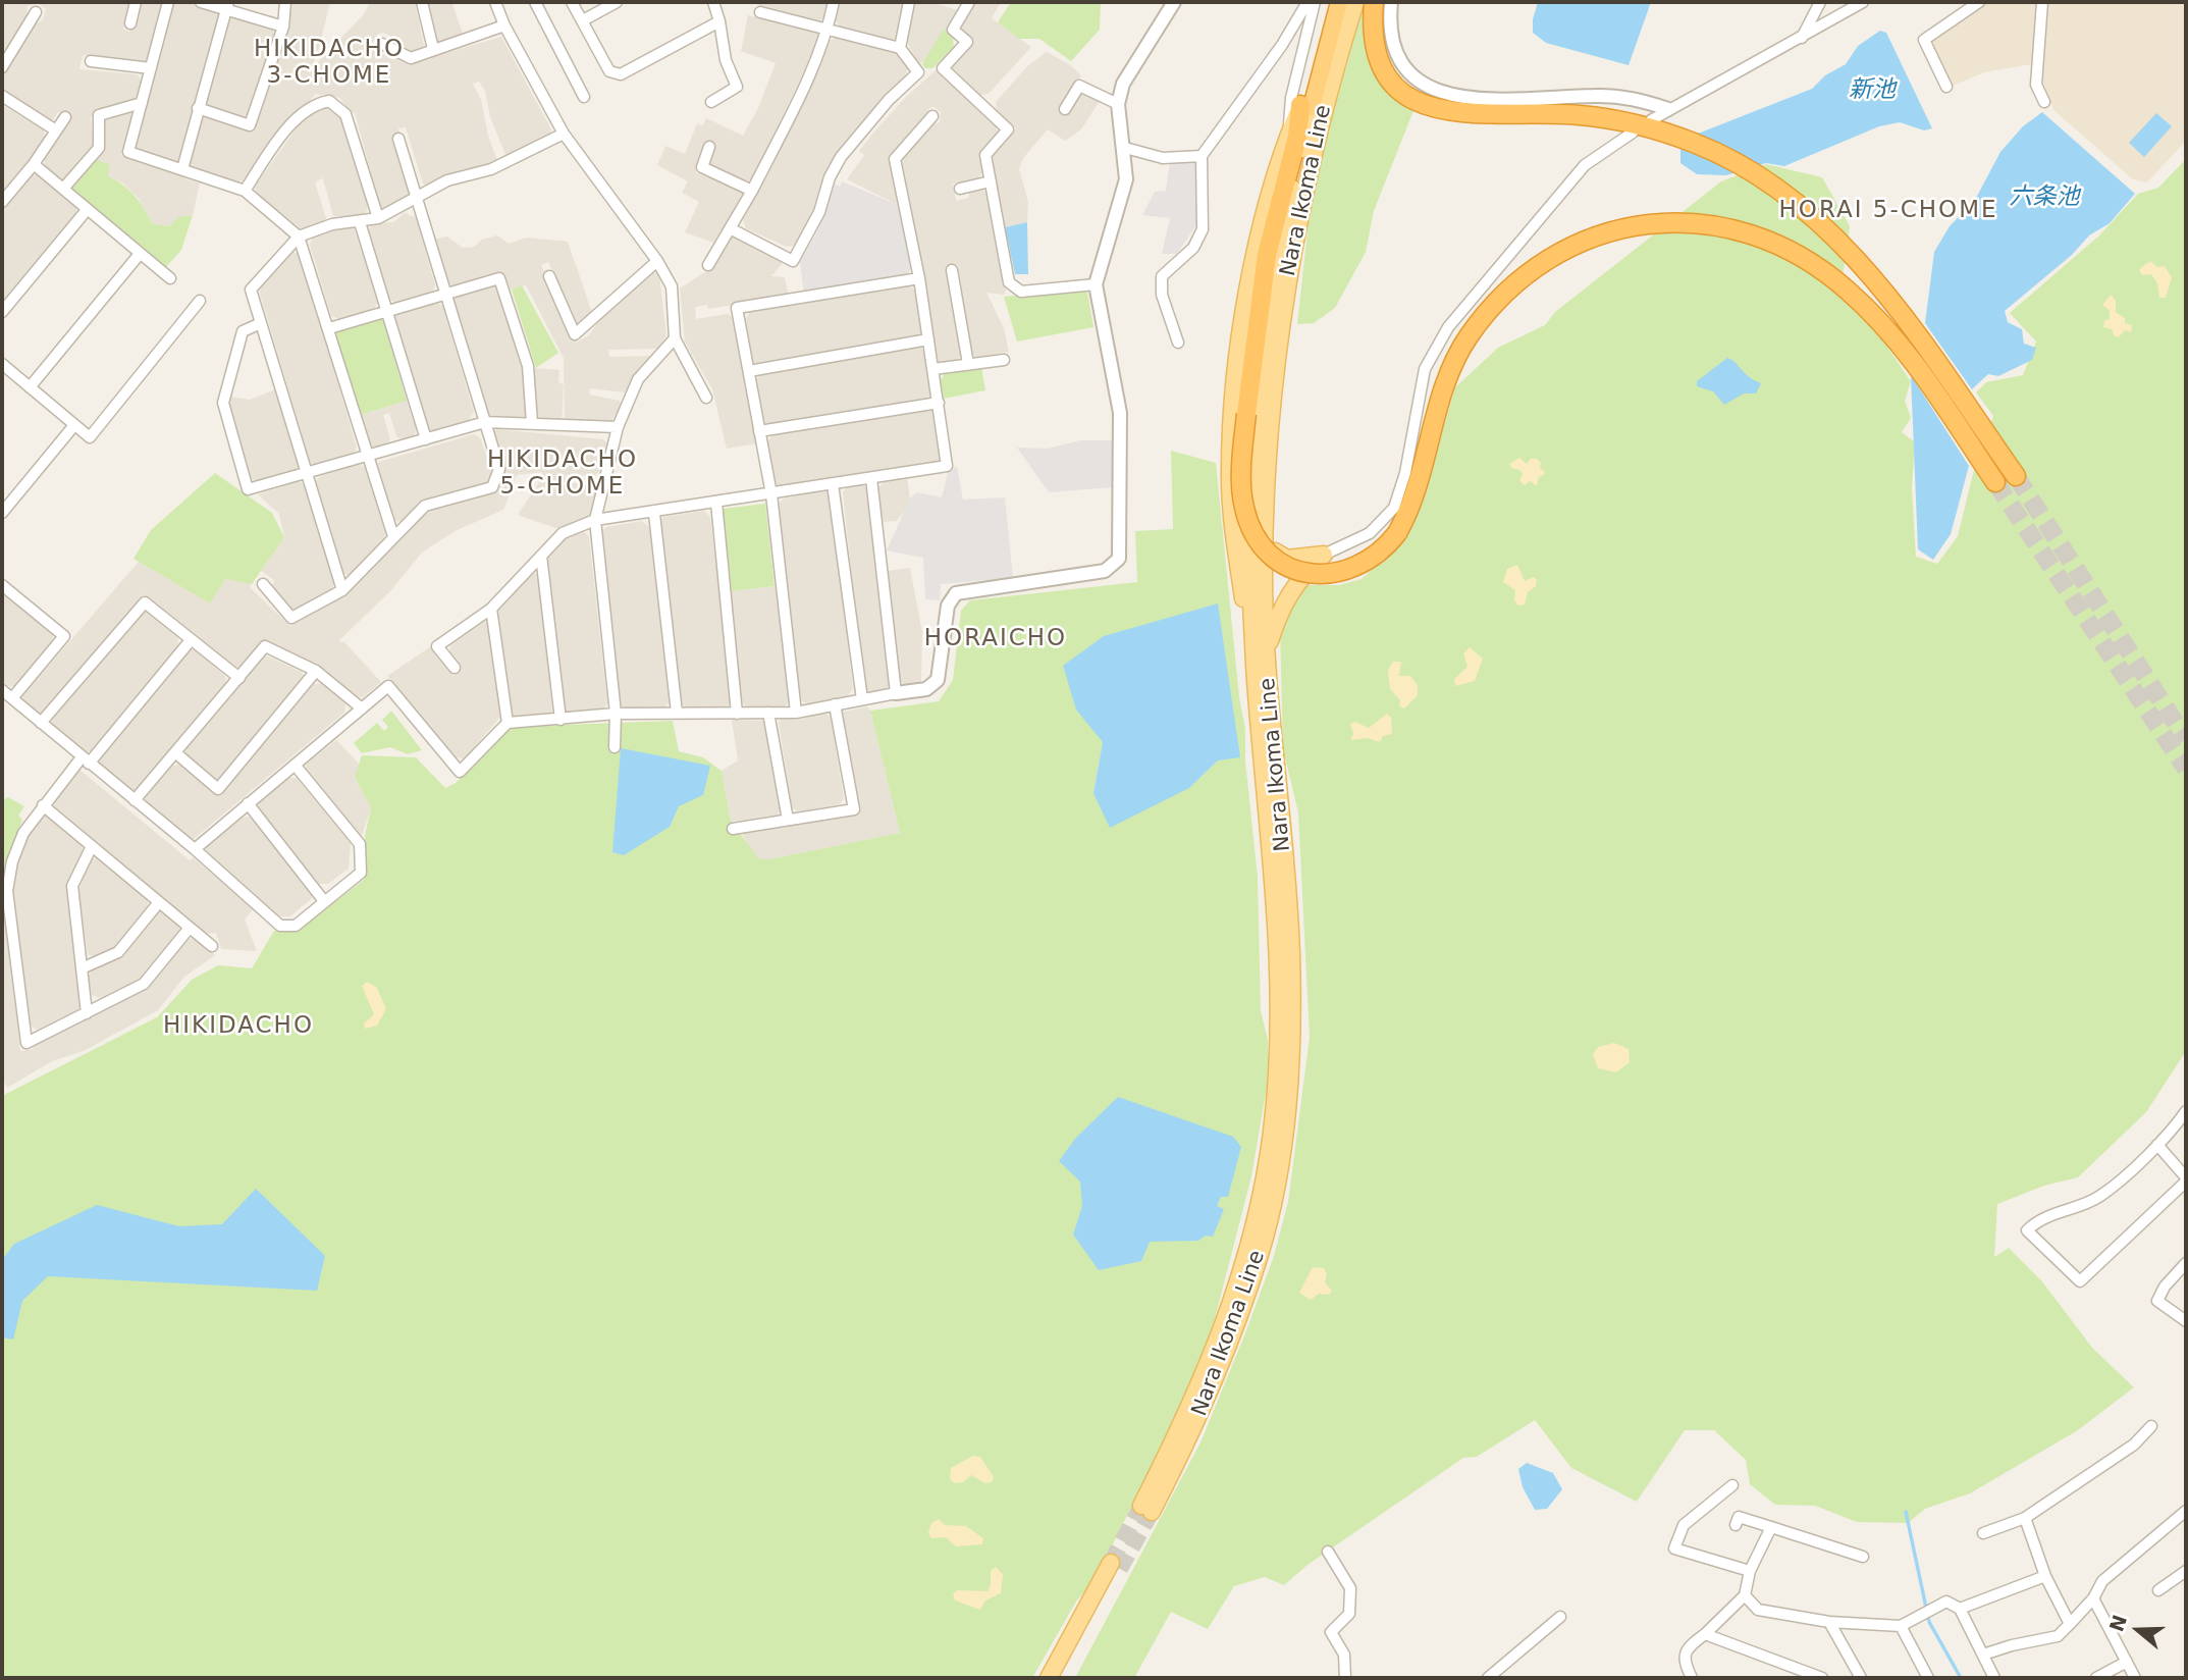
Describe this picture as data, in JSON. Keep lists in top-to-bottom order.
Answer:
{
  "streets": {
    "main road": ["Nara Ikoma Line"]
  },
  "districts": [
    "HIKIDACHO 3-CHOME",
    "HORAI 5-CHOME",
    "HIKIDACHO 5-CHOME",
    "HORAICHO",
    "HIKIDACHO"
  ],
  "water": ["新池", "六条池"],
  "north": "left"
}
